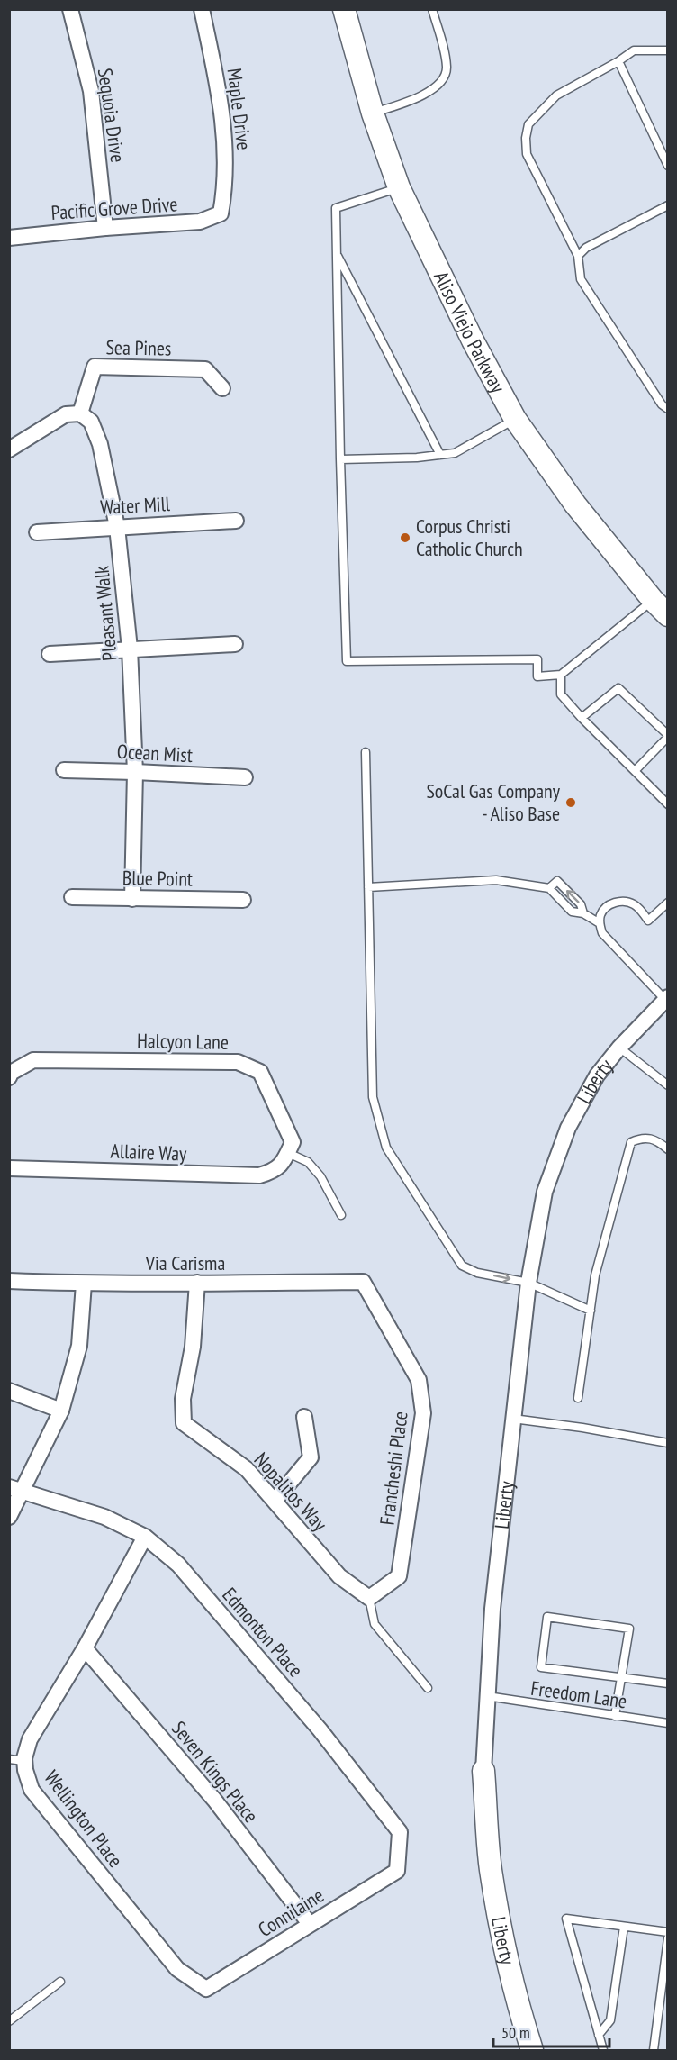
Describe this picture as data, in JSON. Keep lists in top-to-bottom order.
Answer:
{
  "streets": {
    "main road": ["Aliso Viejo Parkway", "Liberty"],
    "street": [
      "Maple Drive",
      "Sequoia Drive",
      "Pacific Grove Drive",
      "Sea Pines",
      "Water Mill",
      "Pleasant Walk",
      "Ocean Mist",
      "Blue Point",
      "Halcyon Lane",
      "Allaire Way",
      "Via Carisma",
      "Francheshi Place",
      "Nopalitos Way",
      "Edmonton Place",
      "Seven Kings Place",
      "Wellington Place",
      "Connilaine"
    ],
    "lane": ["Freedom Lane"]
  },
  "crossings": [
    ["Maple Drive", "Pacific Grove Drive"],
    ["Sequoia Drive", "Pacific Grove Drive"],
    ["Sea Pines", "Pleasant Walk"],
    ["Water Mill", "Pleasant Walk"],
    ["Pleasant Walk", "Ocean Mist"],
    ["Pleasant Walk", "Blue Point"],
    ["Halcyon Lane", "Allaire Way"],
    ["Liberty", "Freedom Lane"],
    ["Via Carisma", "Francheshi Place"],
    ["Via Carisma", "Nopalitos Way"],
    ["Francheshi Place", "Nopalitos Way"],
    ["Edmonton Place", "Wellington Place"],
    ["Edmonton Place", "Connilaine"],
    ["Seven Kings Place", "Wellington Place"],
    ["Seven Kings Place", "Connilaine"],
    ["Wellington Place", "Connilaine"]
  ],
  "places": ["Corpus Christi Catholic Church", "SoCal Gas Company - Aliso Base"],
  "scale_bar": "50 m"
}
